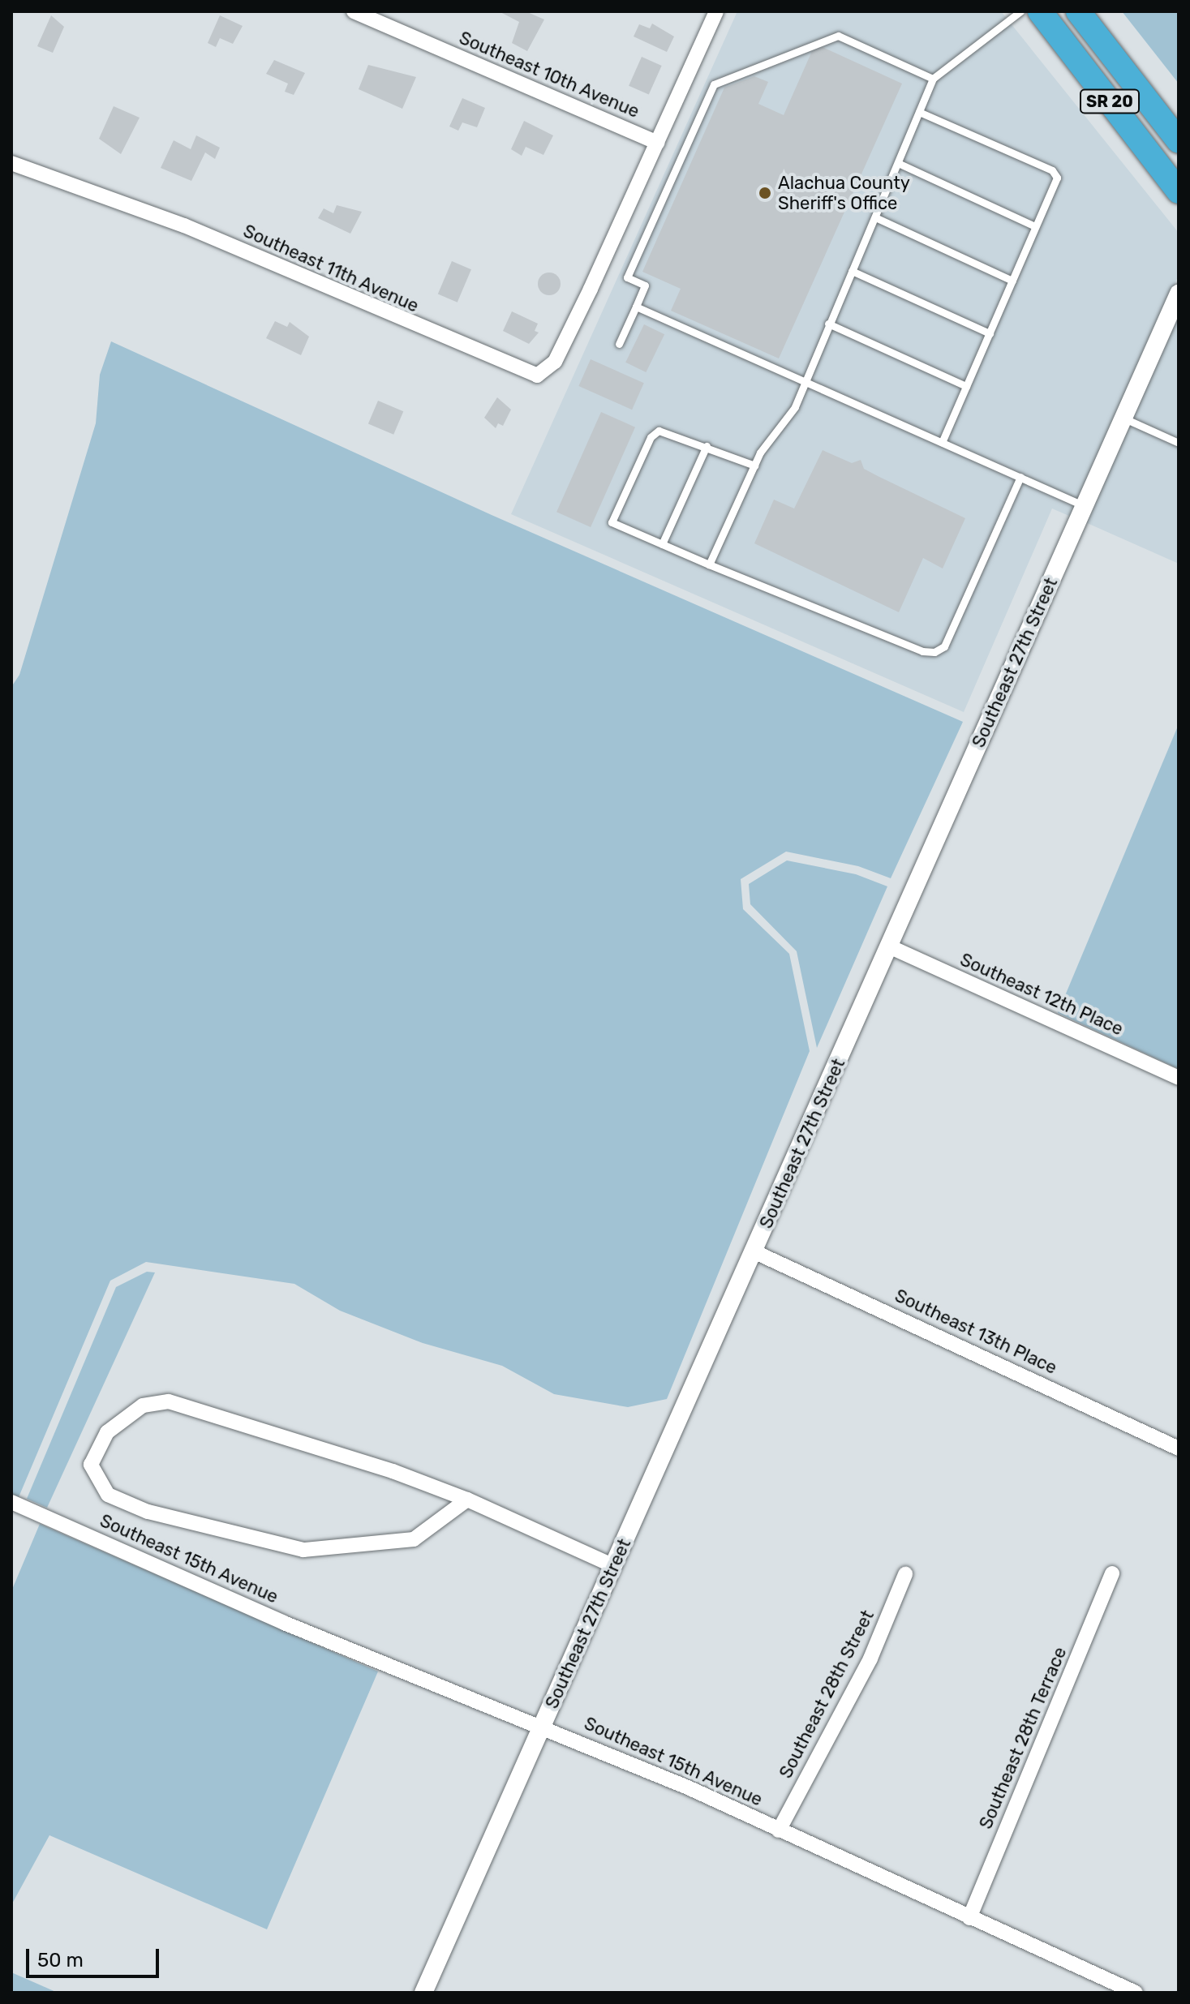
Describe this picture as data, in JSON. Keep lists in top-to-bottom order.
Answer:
{
  "streets": {
    "highway": ["SR 20"],
    "street": [
      "Southeast 10th Avenue",
      "Southeast 11th Avenue",
      "Southeast 27th Street",
      "Southeast 12th Place",
      "Southeast 13th Place",
      "Southeast 15th Avenue",
      "Southeast 28th Street",
      "Southeast 28th Terrace"
    ]
  },
  "crossings": [
    ["Southeast 10th Avenue", "Southeast 11th Avenue"],
    ["Southeast 27th Street", "Southeast 12th Place"],
    ["Southeast 27th Street", "Southeast 13th Place"],
    ["Southeast 27th Street", "Southeast 15th Avenue"],
    ["Southeast 15th Avenue", "Southeast 28th Street"],
    ["Southeast 15th Avenue", "Southeast 28th Terrace"]
  ],
  "places": ["Alachua County Sheriff's Office"],
  "scale_bar": "50 m"
}
